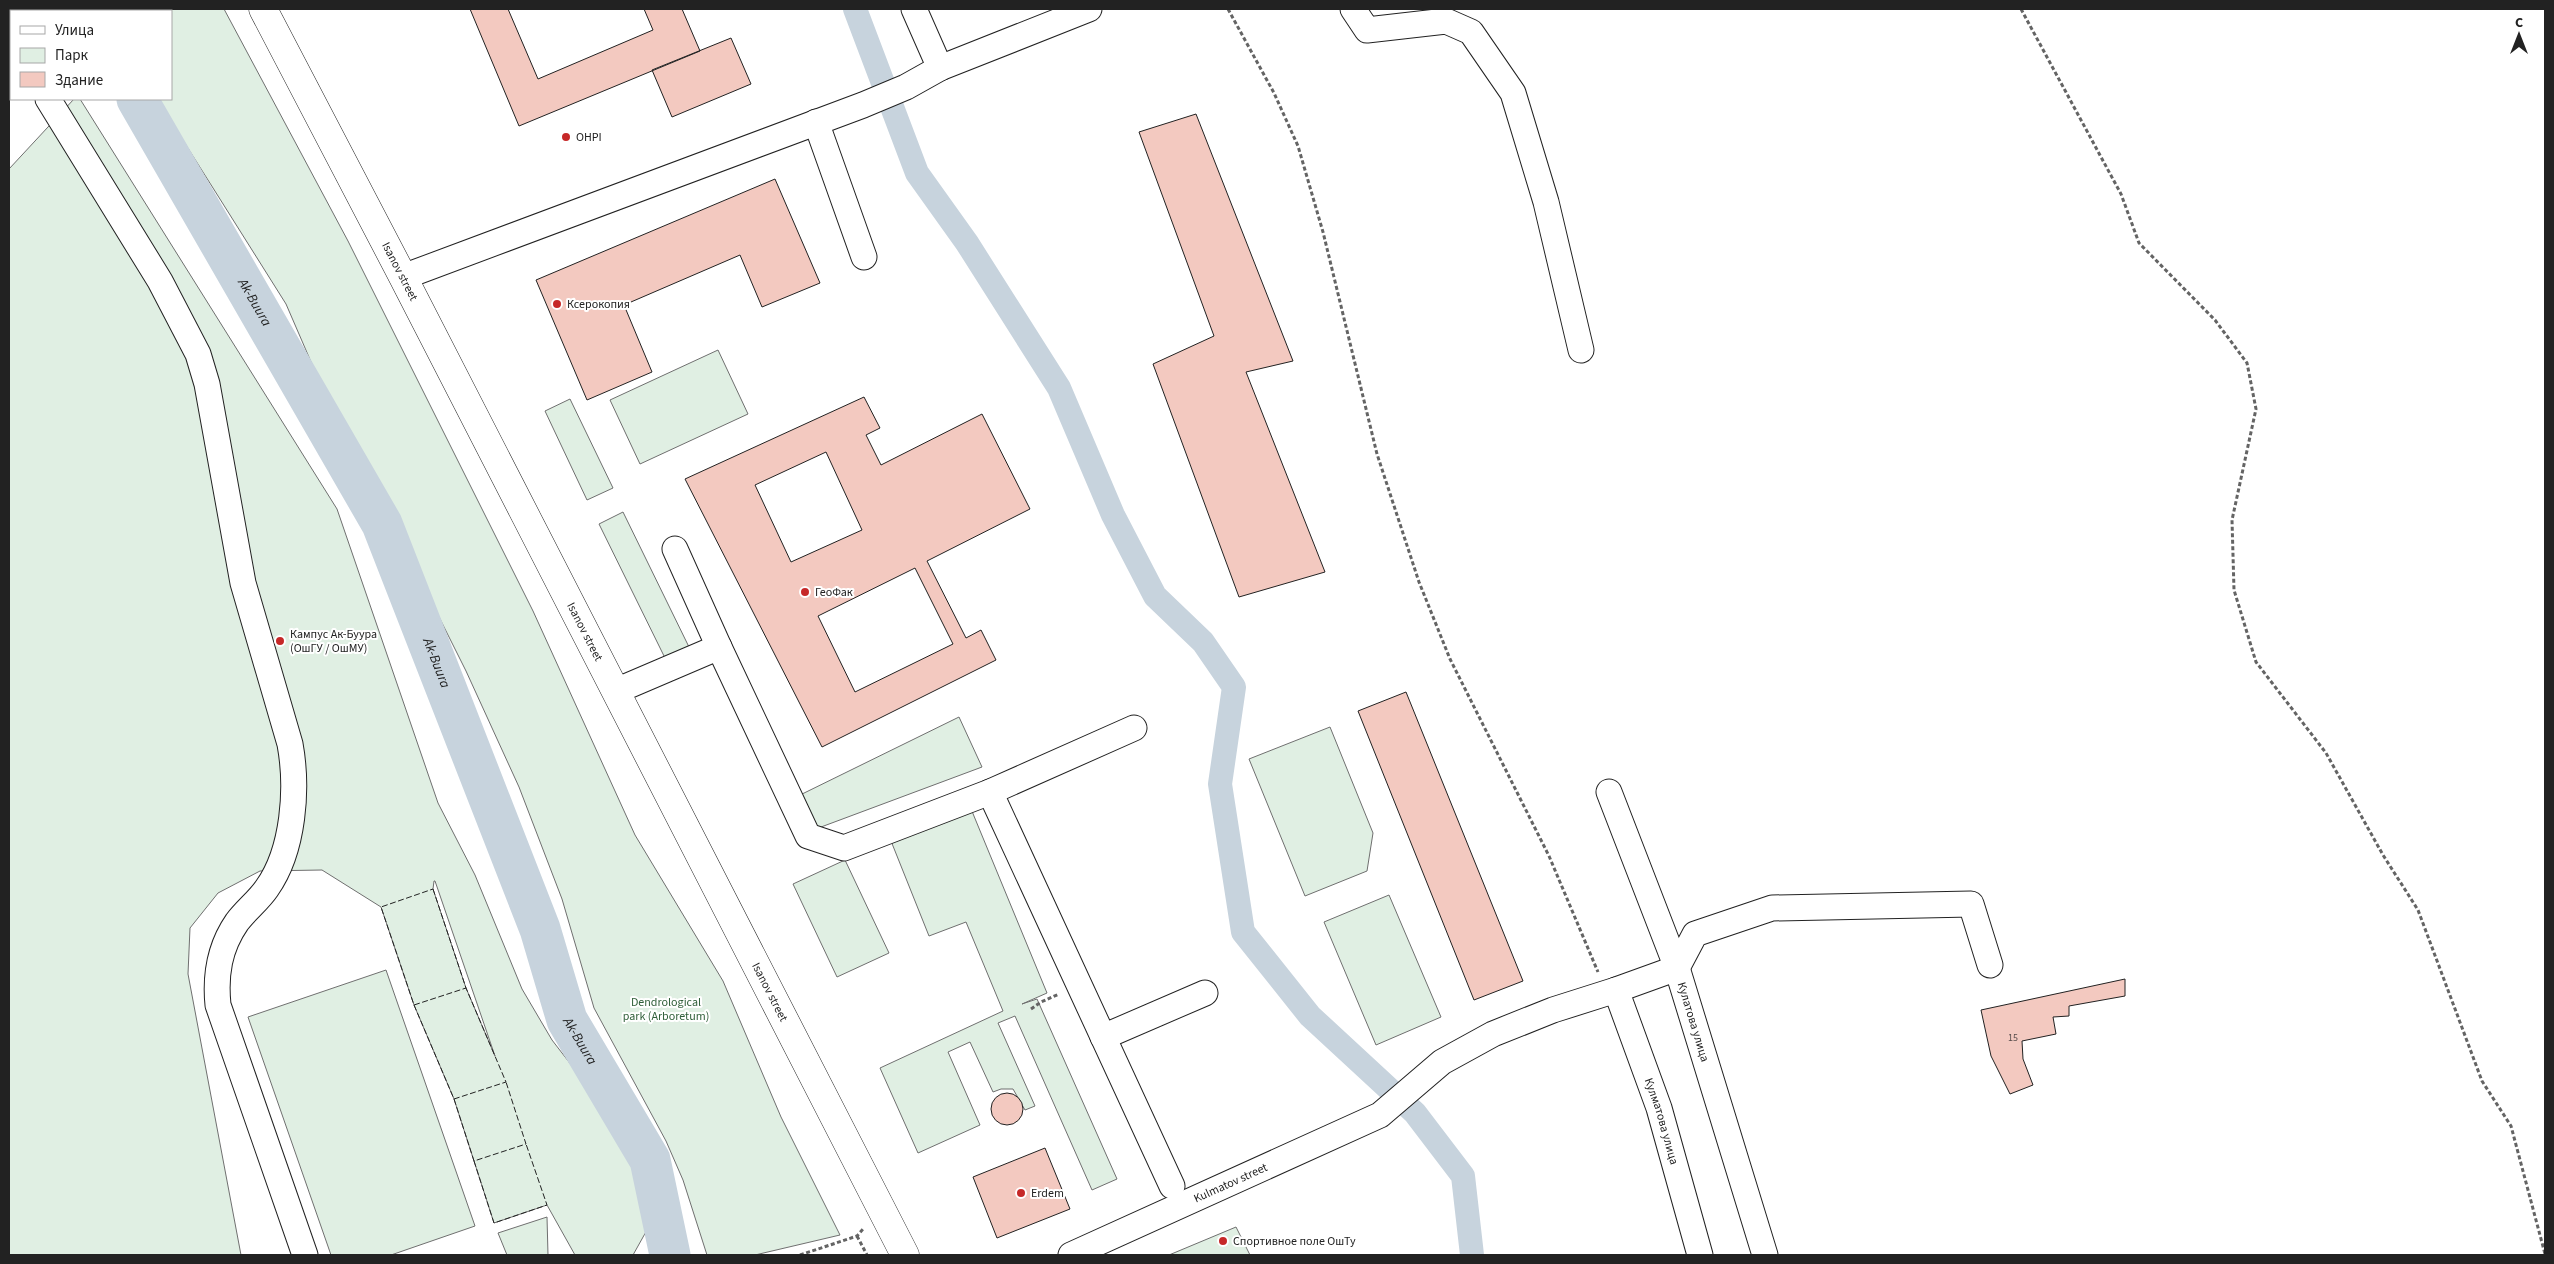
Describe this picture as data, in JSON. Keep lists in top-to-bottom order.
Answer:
{
  "streets": {
    "main road": ["Isanov street"],
    "street": ["Кулатова улица", "Кулматова улица", "Kulmatov street"]
  },
  "crossings": [
    ["Кулатова улица", "Kulmatov street"],
    ["Кулматова улица", "Kulmatov street"]
  ],
  "water": ["Ak-Buura"],
  "parks": ["Dendrological park (Arboretum)"],
  "places": [
    "OHPI",
    "Ксерокопия",
    "ГеоФак",
    "Кампус Ак-Буура (ОшГУ / ОшМУ)",
    "Erdem",
    "Спортивное поле ОшТу"
  ],
  "house_numbers": ["15"],
  "legend": ["Улица", "Парк", "Здание"],
  "north": "top"
}
